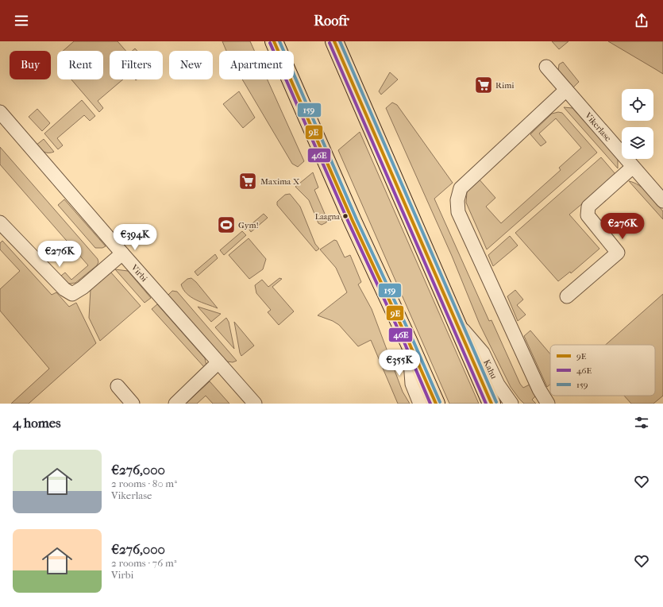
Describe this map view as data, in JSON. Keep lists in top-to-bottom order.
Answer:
{
  "streets": {
    "street": ["Vikerlase", "Virbi", "Kahu"]
  },
  "places": {
    "supermarket": ["Rimi", "Maxima X"],
    "other": ["Laagna"],
    "sports": ["Gym!"]
  },
  "lines": ["transit line 9E", "transit line 159", "transit line 46E"],
  "legend": ["9E", "46E", "159"],
  "page": {
    "header": "Roofr",
    "chip": [
      "Buy",
      "Rent",
      "Filters",
      "New",
      "Apartment"
    ],
    "price": [
      "€276K",
      "€394K",
      "€276K",
      "€355K"
    ],
    "heading": "4 homes",
    "list": [
      {
        "name": "€276,000",
        "note": "2 rooms · 80 m² · Vikerlase"
      },
      {
        "name": "€276,000",
        "note": "2 rooms · 76 m² · Virbi"
      }
    ]
  }
}
